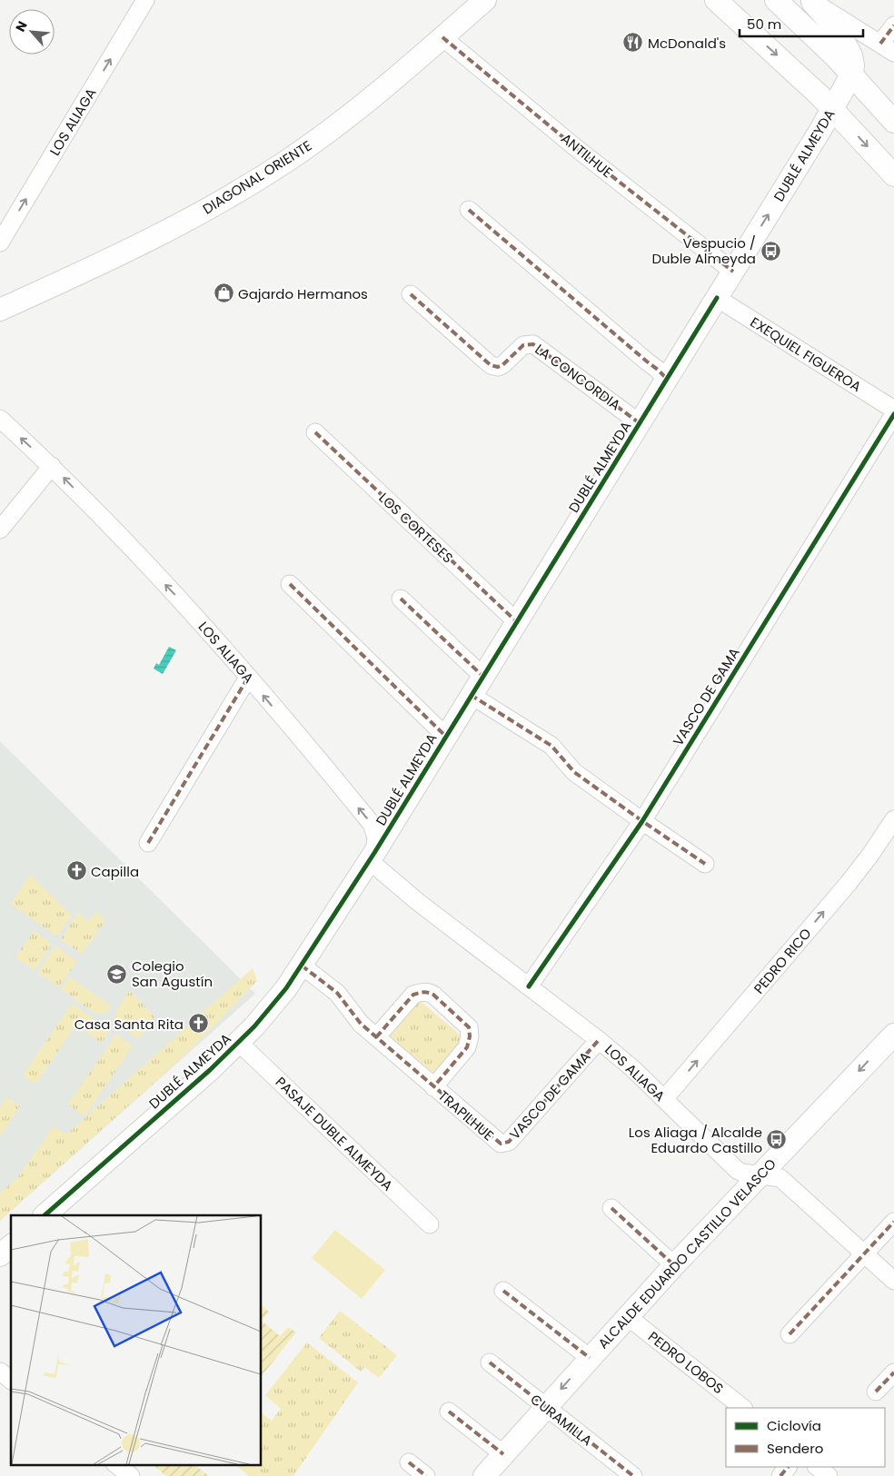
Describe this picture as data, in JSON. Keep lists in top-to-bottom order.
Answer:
{
  "streets": {
    "main road": ["DUBLÉ ALMEYDA", "DIAGONAL ORIENTE", "ALCALDE EDUARDO CASTILLO VELASCO"],
    "street": [
      "LOS ALIAGA",
      "ANTILHUE",
      "EXEQUIEL FIGUEROA",
      "LA CONCORDIA",
      "LOS CORTESES",
      "VASCO DE GAMA",
      "PEDRO RICO",
      "TRAPILHUE",
      "PASAJE DUBLE ALMEYDA",
      "PEDRO LOBOS",
      "CURAMILLA"
    ]
  },
  "crossings": [
    ["LOS ALIAGA", "DUBLÉ ALMEYDA"],
    ["LOS ALIAGA", "VASCO DE GAMA"],
    ["LOS ALIAGA", "PEDRO RICO"],
    ["LOS ALIAGA", "ALCALDE EDUARDO CASTILLO VELASCO"],
    ["ANTILHUE", "DUBLÉ ALMEYDA"],
    ["ANTILHUE", "DIAGONAL ORIENTE"],
    ["DUBLÉ ALMEYDA", "EXEQUIEL FIGUEROA"],
    ["DUBLÉ ALMEYDA", "LA CONCORDIA"],
    ["DUBLÉ ALMEYDA", "LOS CORTESES"],
    ["DUBLÉ ALMEYDA", "TRAPILHUE"],
    ["DUBLÉ ALMEYDA", "PASAJE DUBLE ALMEYDA"],
    ["VASCO DE GAMA", "TRAPILHUE"],
    ["ALCALDE EDUARDO CASTILLO VELASCO", "PEDRO LOBOS"],
    ["ALCALDE EDUARDO CASTILLO VELASCO", "CURAMILLA"]
  ],
  "one_way": ["LOS ALIAGA", "PEDRO RICO", "ALCALDE EDUARDO CASTILLO VELASCO"],
  "places": {
    "restaurant": ["McDonald's"],
    "bus stop": ["Vespucio / Duble Almeyda", "Los Aliaga / Alcalde Eduardo Castillo"],
    "shop": ["Gajardo Hermanos"],
    "church": ["Capilla", "Casa Santa Rita"],
    "school or university": ["Colegio San Agustín"]
  },
  "legend": ["Ciclovía", "Sendero"],
  "scale_bar": "50 m",
  "north": "top left"
}
